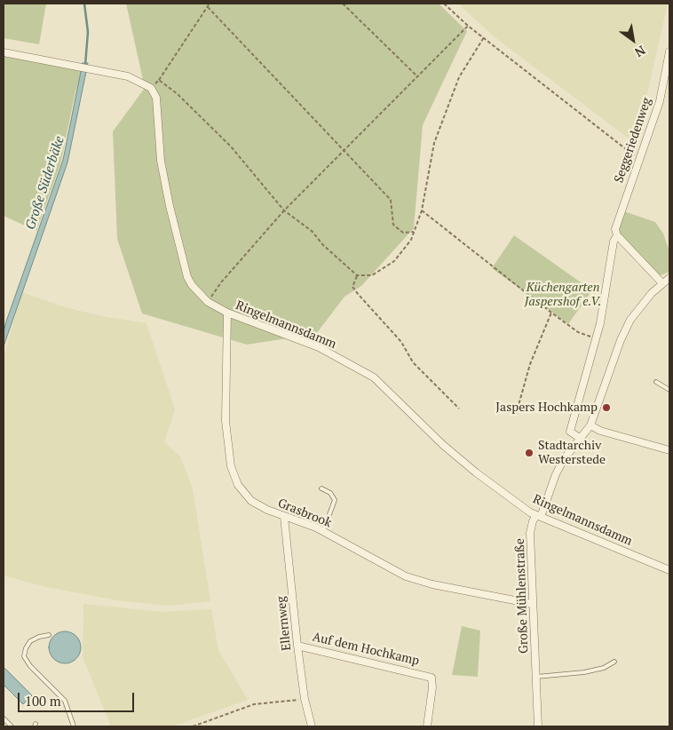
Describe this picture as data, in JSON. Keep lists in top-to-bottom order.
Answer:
{
  "streets": {
    "street": [
      "Seggeriedenweg",
      "Ringelmannsdamm",
      "Grasbrook",
      "Große Mühlenstraße",
      "Ellernweg",
      "Auf dem Hochkamp"
    ]
  },
  "crossings": [
    ["Seggeriedenweg", "Große Mühlenstraße"],
    ["Ringelmannsdamm", "Grasbrook"],
    ["Ringelmannsdamm", "Große Mühlenstraße"],
    ["Grasbrook", "Große Mühlenstraße"],
    ["Grasbrook", "Ellernweg"],
    ["Ellernweg", "Auf dem Hochkamp"]
  ],
  "water": ["Große Süderbäke"],
  "parks": ["Küchengarten Jaspershof e.V."],
  "places": ["Jaspers Hochkamp", "Stadtarchiv Westerstede"],
  "scale_bar": "100 m",
  "north": "bottom right"
}
